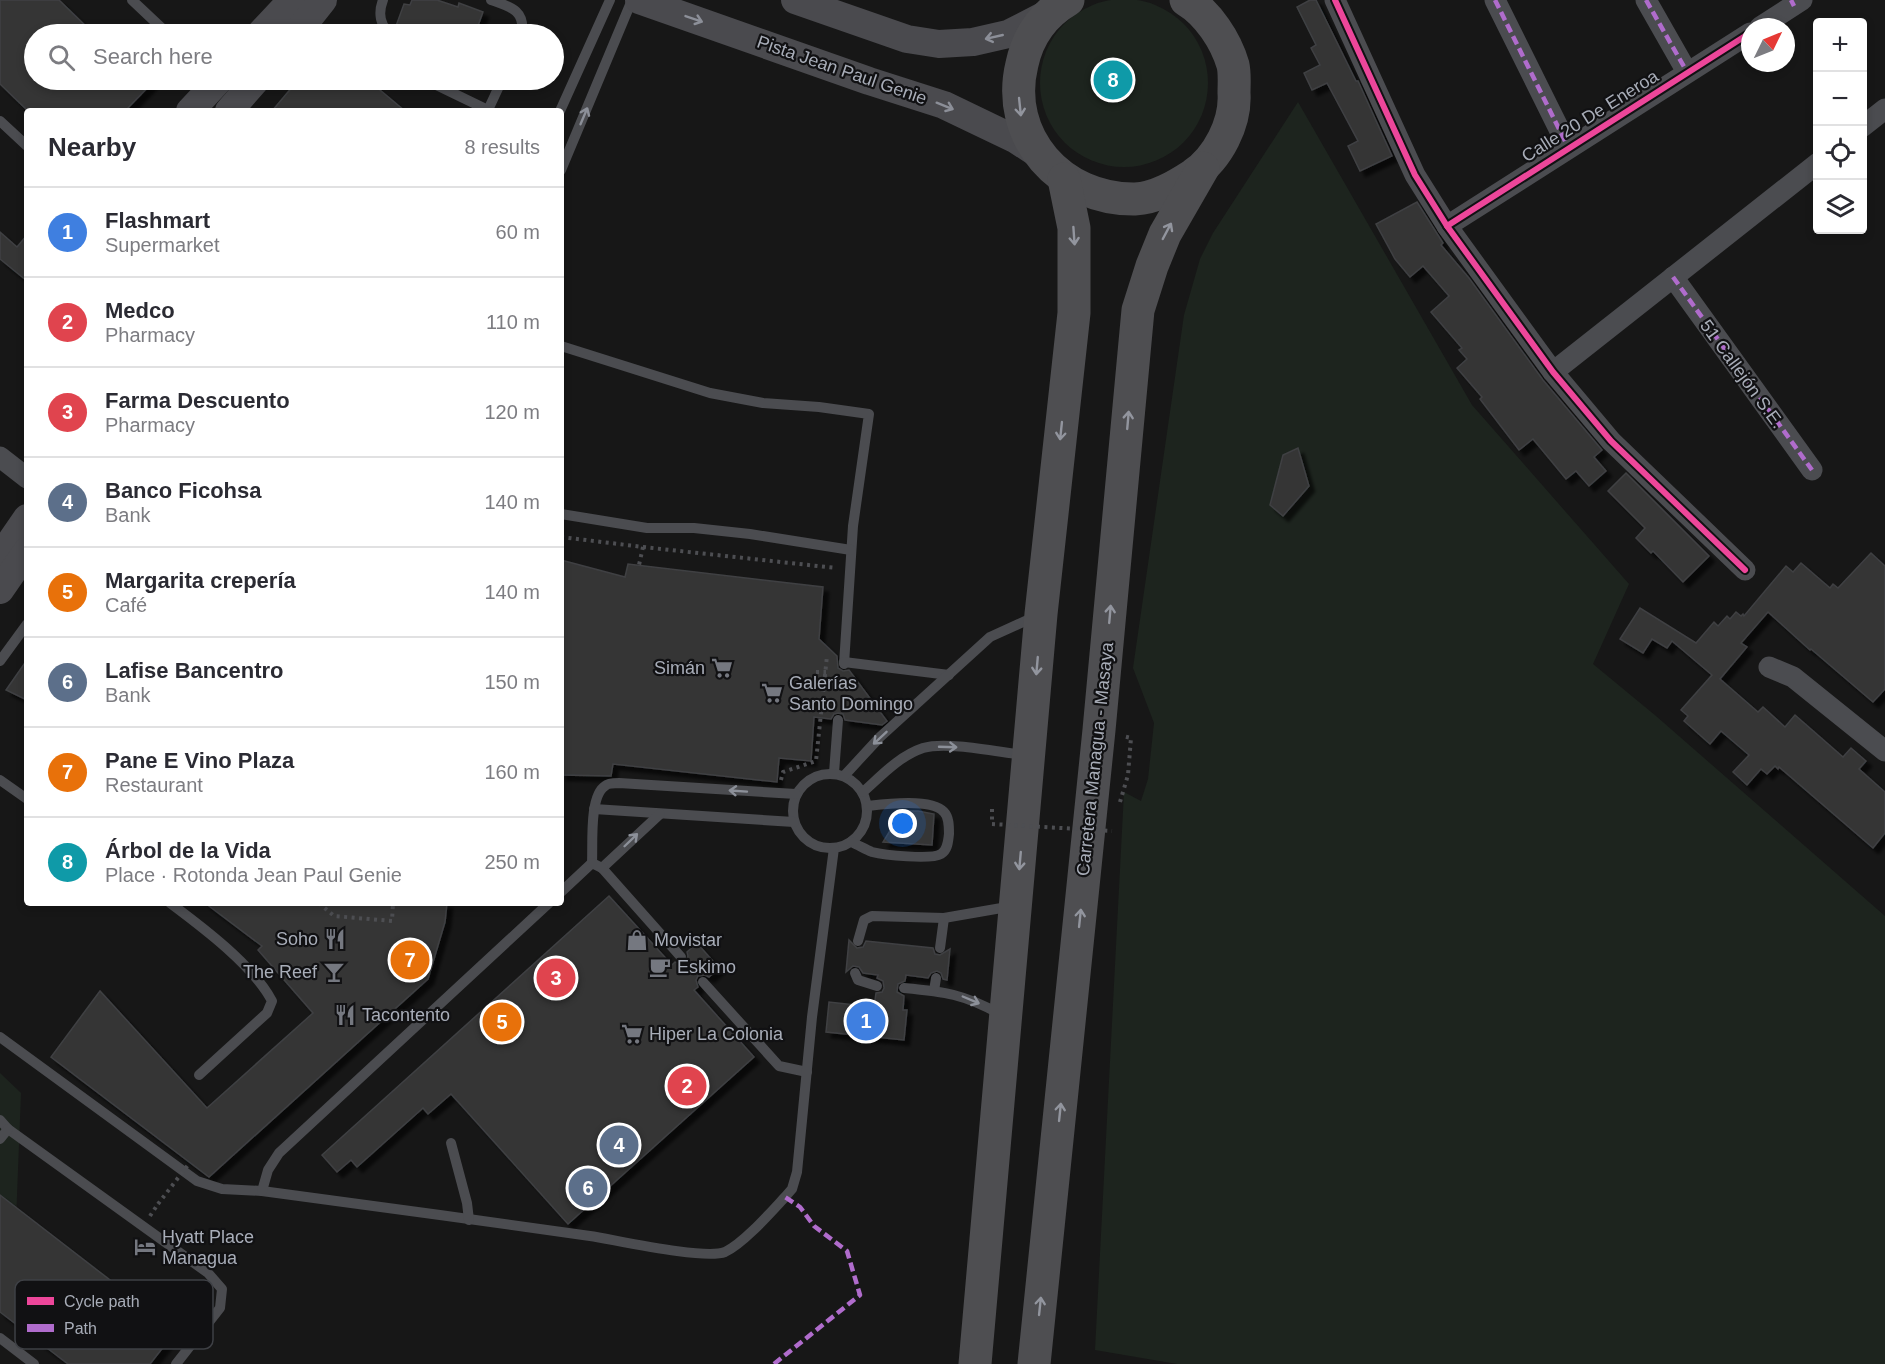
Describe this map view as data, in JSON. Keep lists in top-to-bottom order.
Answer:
{
  "streets": {
    "highway": ["Carretera Managua - Masaya"],
    "main road": ["Pista Jean Paul Genie"],
    "street": ["Calle 20 De Eneroa", "51 Callejón S.E."]
  },
  "one_way": ["Pista Jean Paul Genie"],
  "places": {
    "supermarket": ["Simán", "Galerías Santo Domingo", "Hiper La Colonia"],
    "restaurant": ["Soho", "Tacontento"],
    "shop": ["Movistar"],
    "cafe": ["Eskimo"],
    "bar": ["The Reef"],
    "hotel": ["Hyatt Place Managua"]
  },
  "legend": ["Cycle path", "Path"],
  "north": "top right",
  "page": {
    "map_buttons": ["+", "−"],
    "search": "Search here",
    "pins": [
      "8",
      "7",
      "3",
      "1",
      "5",
      "2",
      "4",
      "6"
    ],
    "heading": ["Nearby", "8 results"],
    "list": [
      {
        "mark": "1",
        "name": "Flashmart",
        "note": "Supermarket",
        "value": "60 m"
      },
      {
        "mark": "2",
        "name": "Medco",
        "note": "Pharmacy",
        "value": "110 m"
      },
      {
        "mark": "3",
        "name": "Farma Descuento",
        "note": "Pharmacy",
        "value": "120 m"
      },
      {
        "mark": "4",
        "name": "Banco Ficohsa",
        "note": "Bank",
        "value": "140 m"
      },
      {
        "mark": "5",
        "name": "Margarita crepería",
        "note": "Café",
        "value": "140 m"
      },
      {
        "mark": "6",
        "name": "Lafise Bancentro",
        "note": "Bank",
        "value": "150 m"
      },
      {
        "mark": "7",
        "name": "Pane E Vino Plaza",
        "note": "Restaurant",
        "value": "160 m"
      },
      {
        "mark": "8",
        "name": "Árbol de la Vida",
        "note": "Place · Rotonda Jean Paul Genie",
        "value": "250 m"
      }
    ]
  }
}
